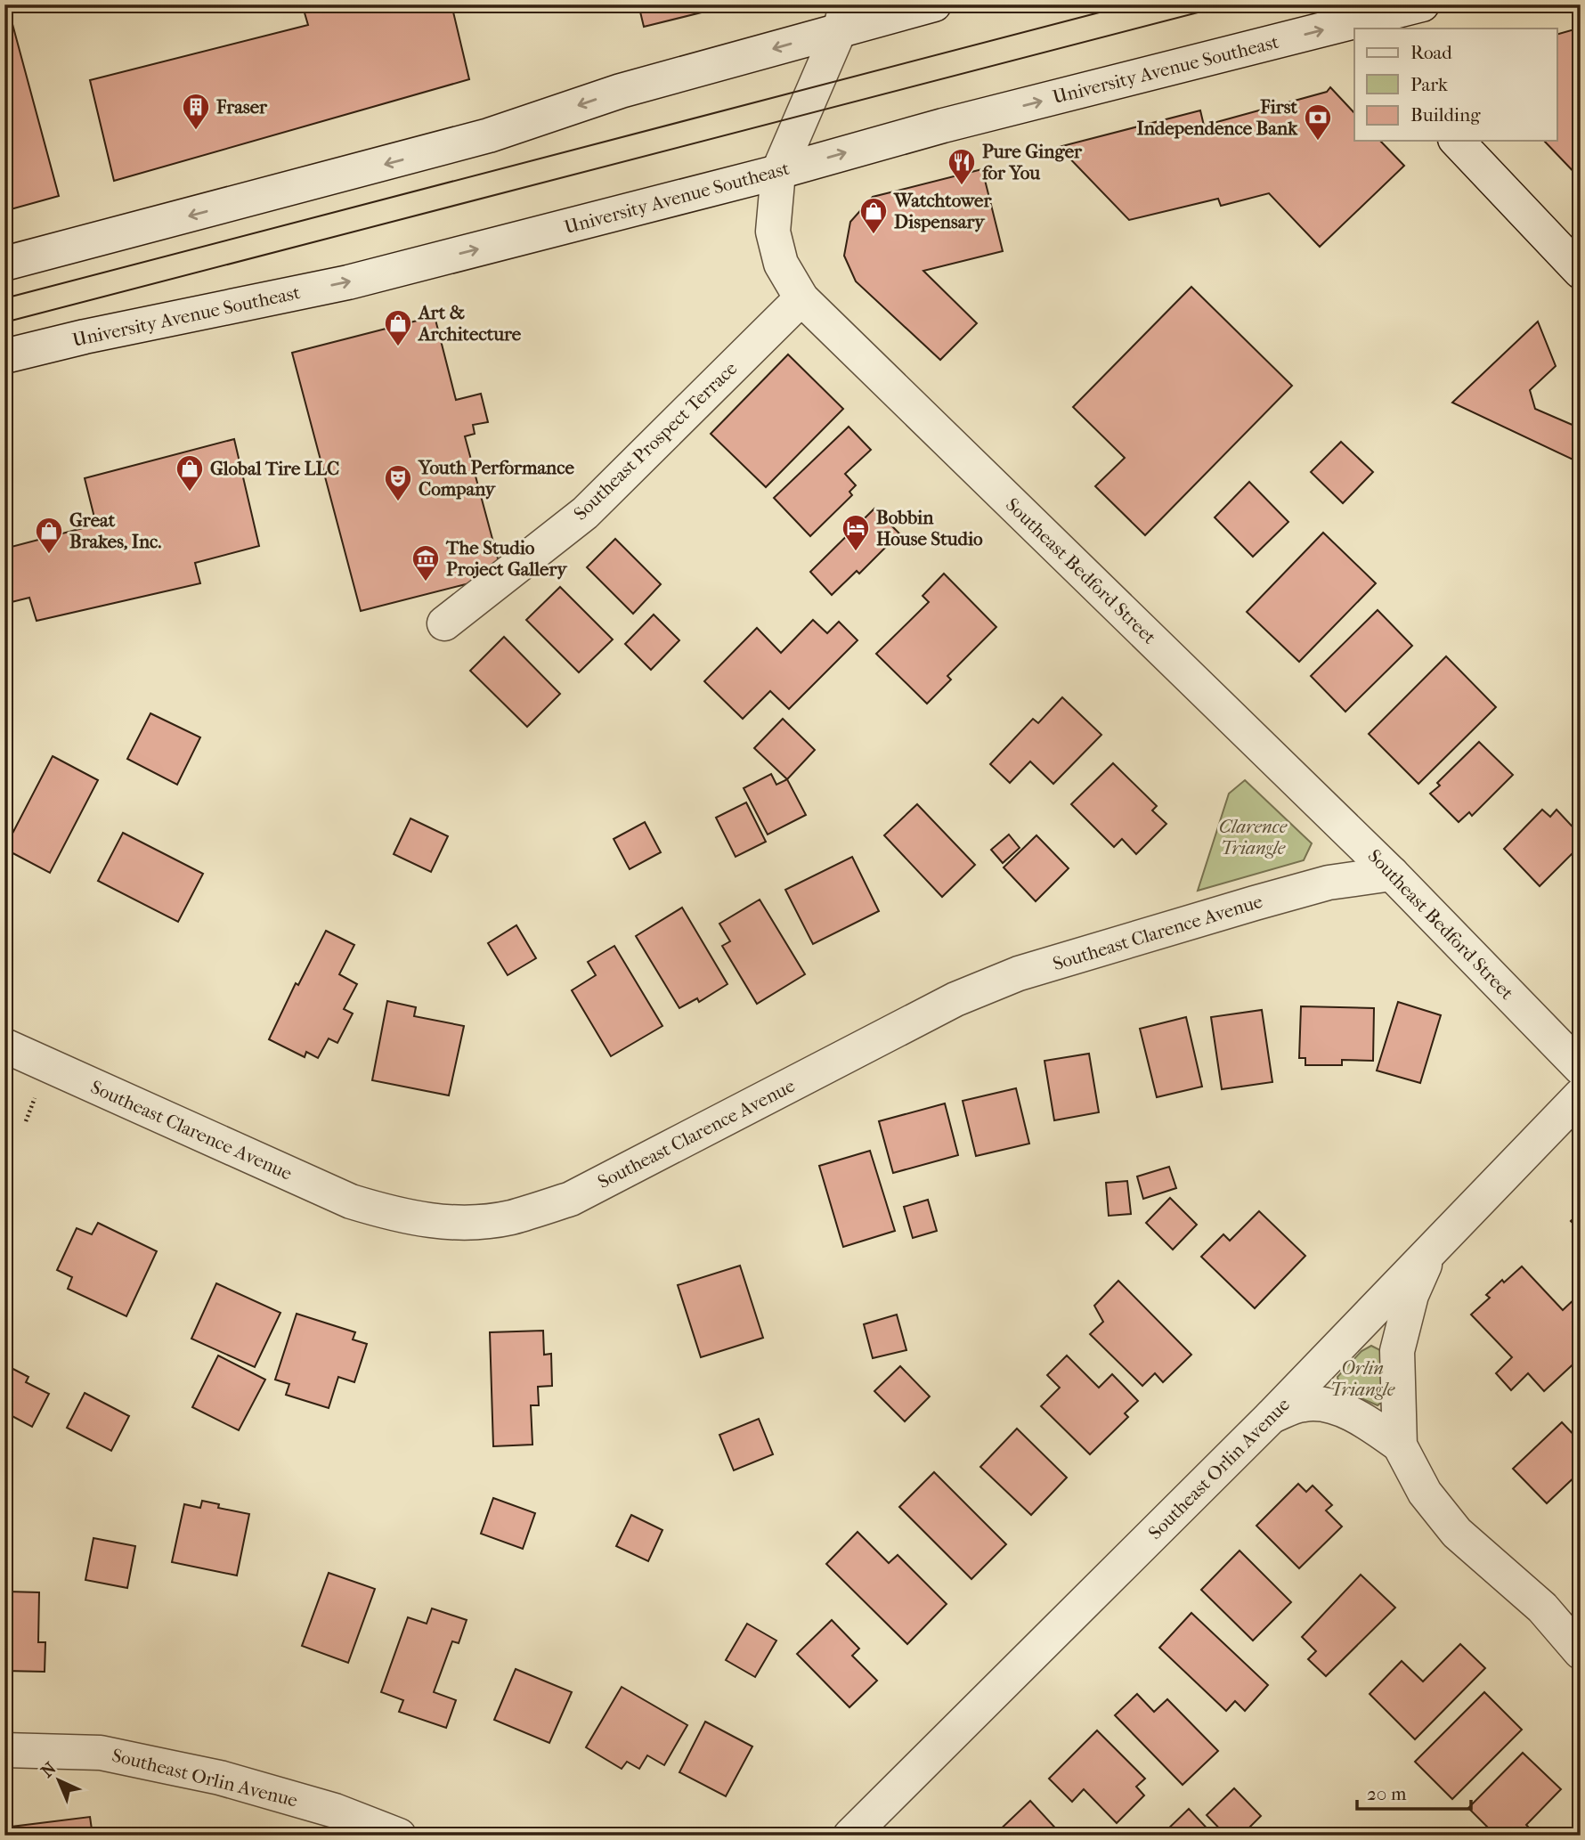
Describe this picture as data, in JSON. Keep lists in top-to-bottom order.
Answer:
{
  "streets": {
    "street": [
      "University Avenue Southeast",
      "Southeast Prospect Terrace",
      "Southeast Bedford Street",
      "Southeast Clarence Avenue",
      "Southeast Orlin Avenue"
    ]
  },
  "crossings": [
    ["University Avenue Southeast", "Southeast Bedford Street"],
    ["Southeast Prospect Terrace", "Southeast Bedford Street"],
    ["Southeast Bedford Street", "Southeast Clarence Avenue"]
  ],
  "parks": ["Clarence Triangle", "Orlin Triangle"],
  "places": {
    "building": ["Fraser"],
    "bank": ["First Independence Bank"],
    "restaurant": ["Pure Ginger for You"],
    "shop": [
      "Watchtower Dispensary",
      "Art & Architecture",
      "Global Tire LLC",
      "Great Brakes, Inc."
    ],
    "theatre": ["Youth Performance Company"],
    "hotel": ["Bobbin House Studio"],
    "museum": ["The Studio Project Gallery"]
  },
  "legend": ["Road", "Park", "Building"],
  "scale_bar": "20 m",
  "north": "top left"
}
